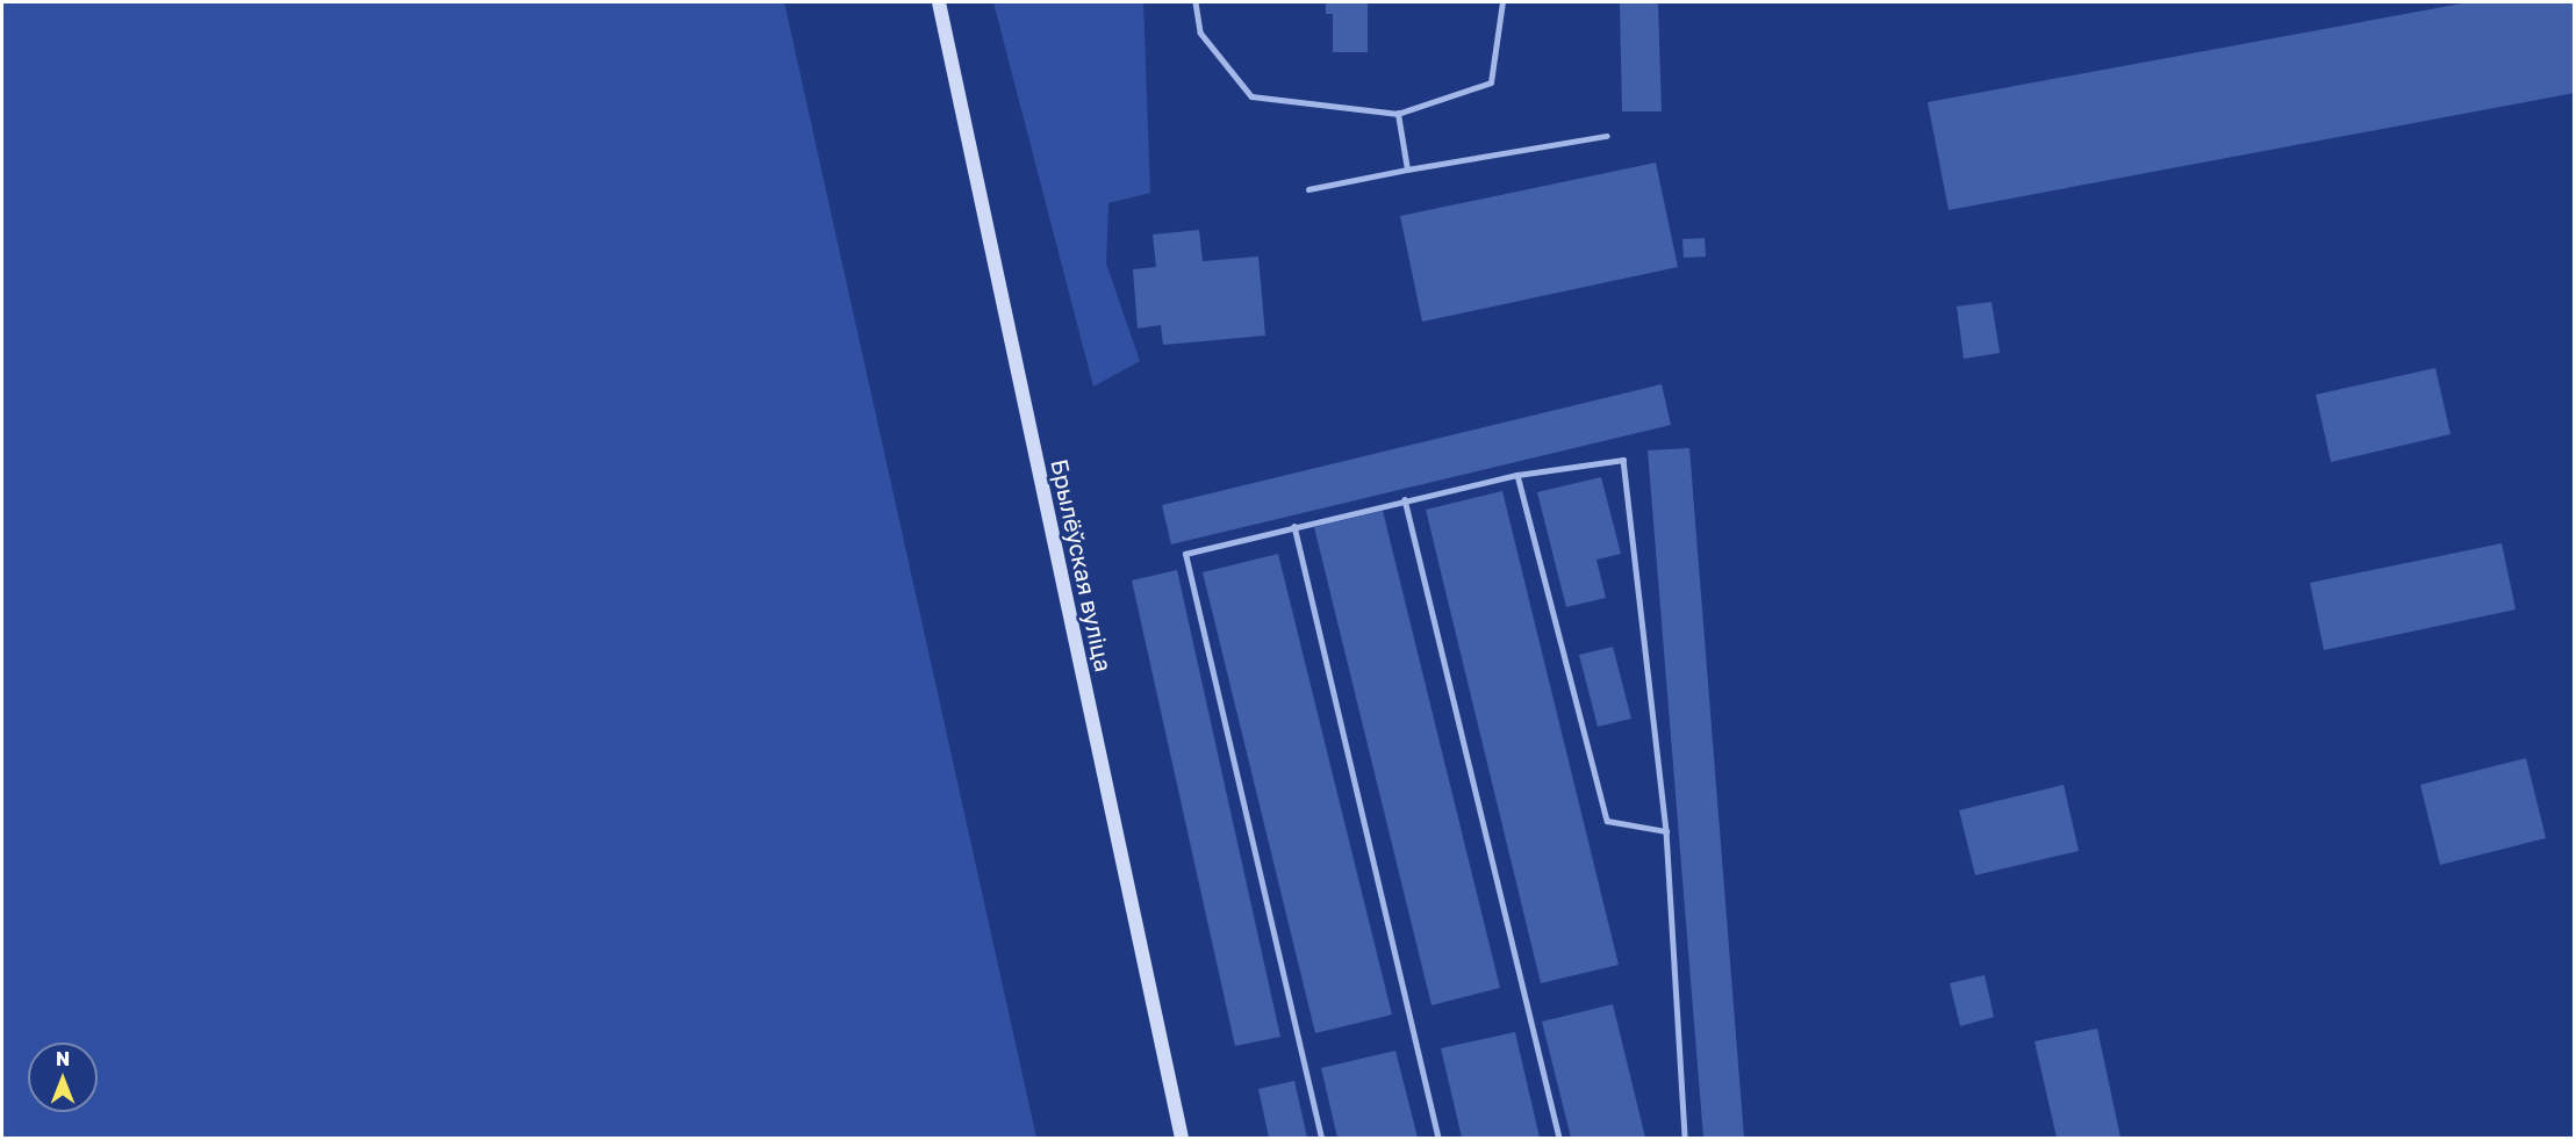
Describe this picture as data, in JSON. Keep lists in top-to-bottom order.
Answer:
{
  "streets": {
    "street": ["Брылёўская вуліца"]
  },
  "north": "top"
}
